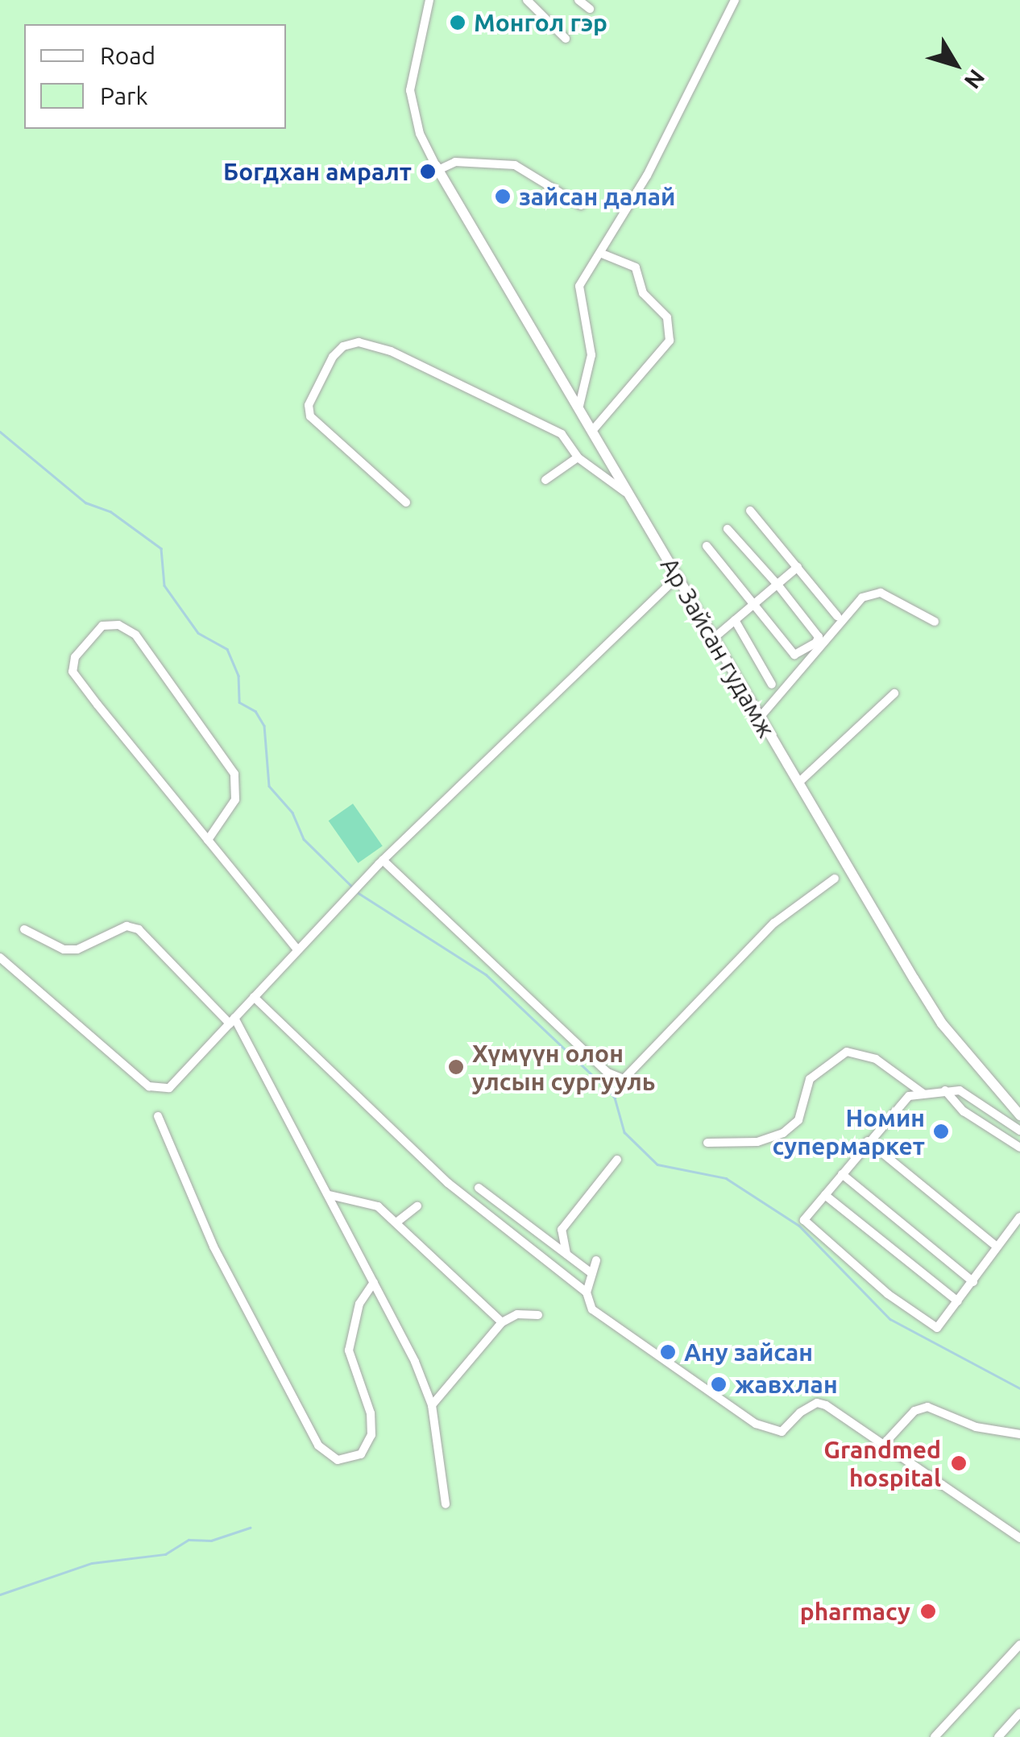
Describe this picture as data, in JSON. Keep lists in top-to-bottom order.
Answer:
{
  "streets": {
    "street": ["Ар Зайсан гудамж"]
  },
  "places": [
    "Монгол гэр",
    "Богдхан амралт",
    "зайсан далай",
    "Хүмүүн олон улсын сургууль",
    "Номин супермаркет",
    "Ану зайсан",
    "жавхлан",
    "Grandmed hospital",
    "pharmacy"
  ],
  "legend": ["Road", "Park"],
  "north": "bottom right"
}
